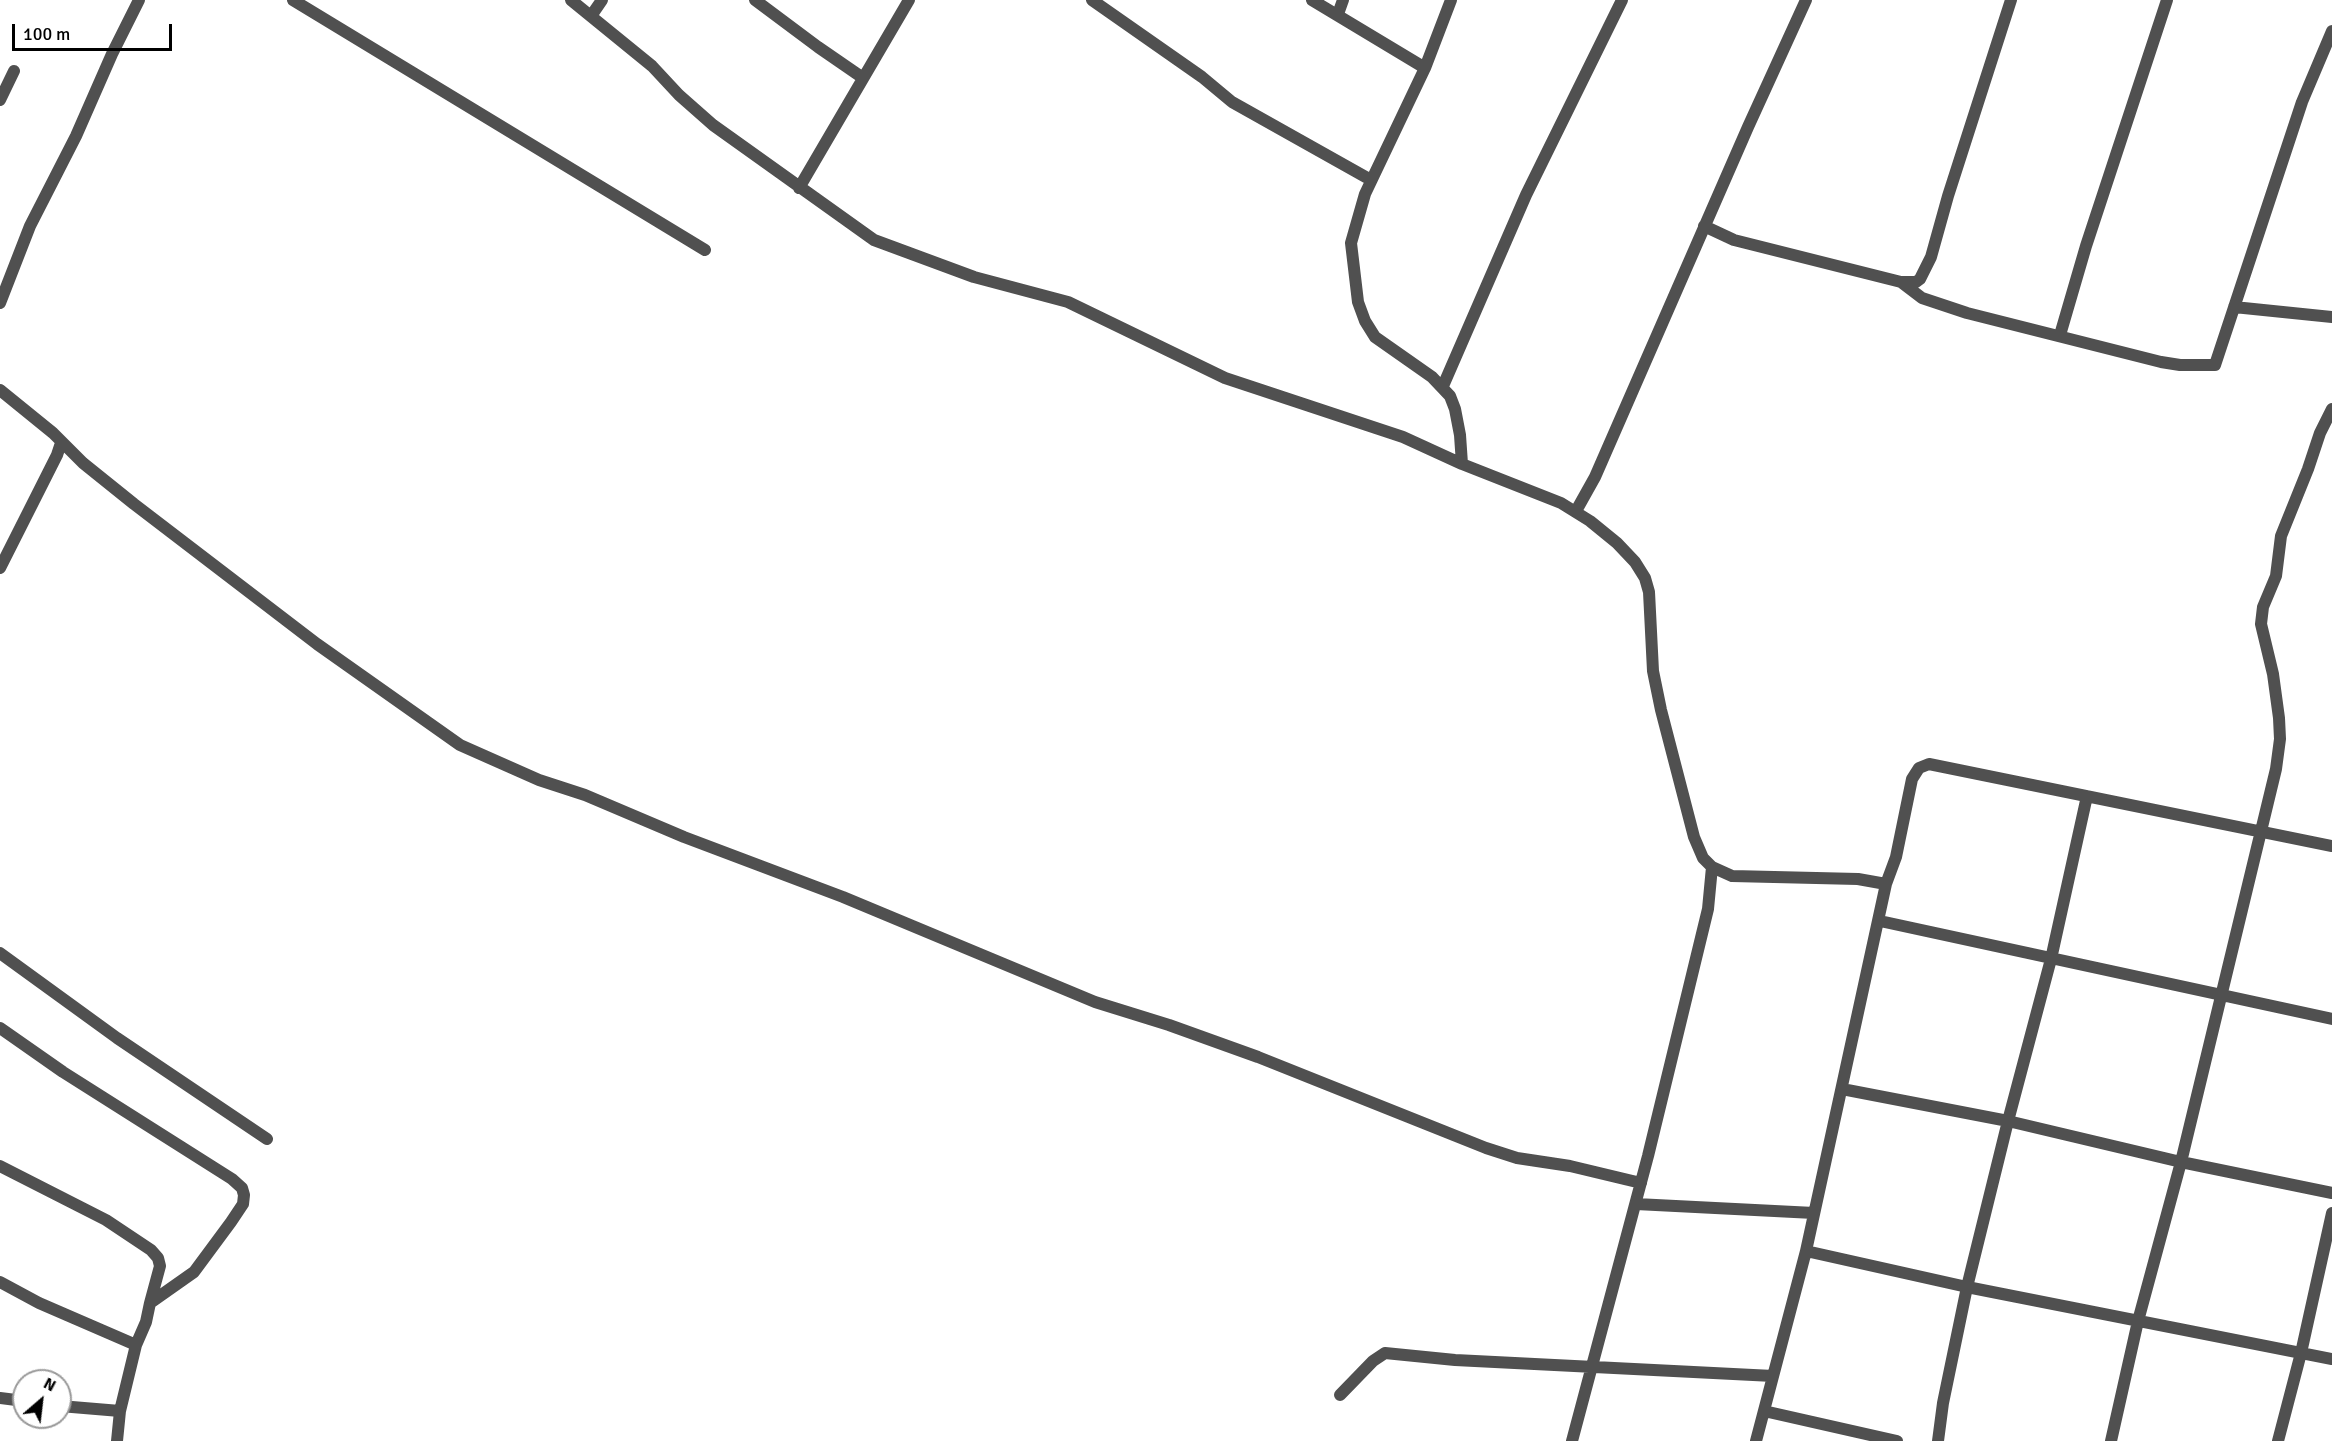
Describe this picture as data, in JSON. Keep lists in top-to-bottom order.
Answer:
{
  "scale_bar": "100 m",
  "north": "top right"
}
